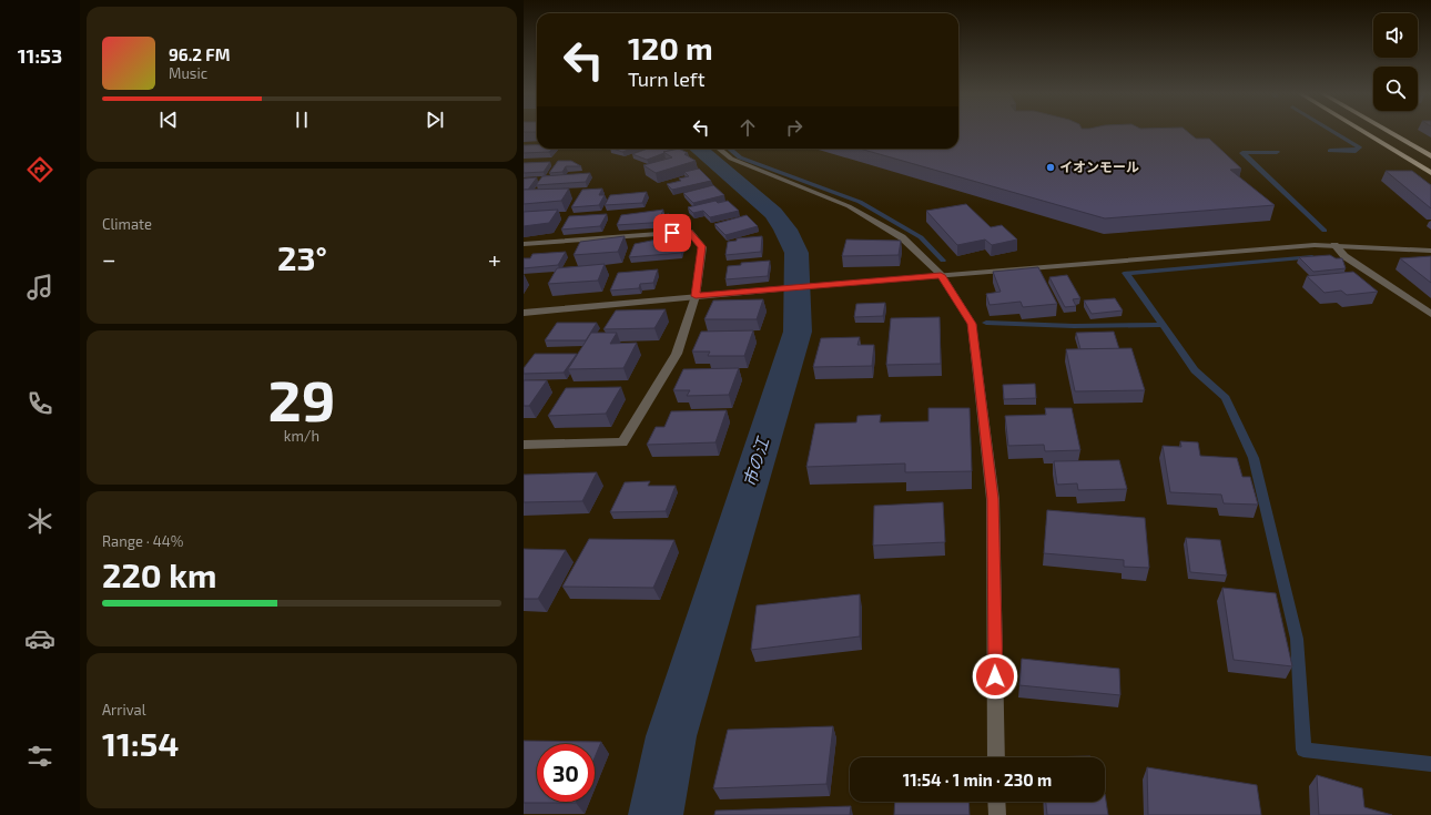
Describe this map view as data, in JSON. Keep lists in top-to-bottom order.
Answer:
{
  "water": ["市の江"],
  "places": ["イオンモール"],
  "page": {
    "tabs": "11:53",
    "turn": ["120 m", "Turn left"],
    "song": ["96.2 FM", "Music"],
    "tile": [
      "Climate",
      ["29", "km/h"],
      ["Range · 44%", "220 km"],
      ["Arrival", "11:54"]
    ],
    "heat": ["−", "23°", "+"],
    "limit": "30",
    "trip": "11:54 · 1 min · 230 m"
  }
}
